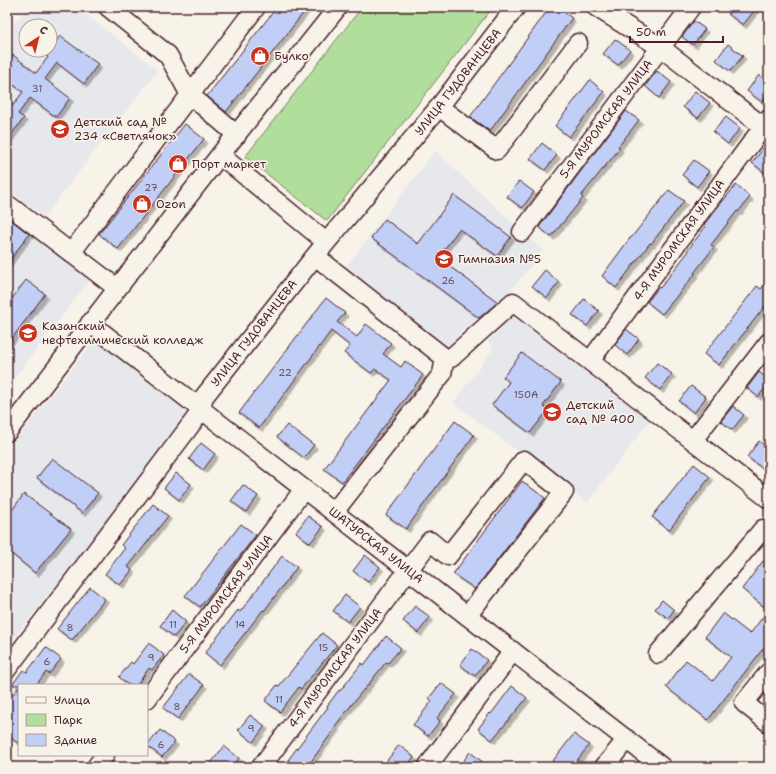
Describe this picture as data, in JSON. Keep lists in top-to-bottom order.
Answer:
{
  "streets": {
    "street": [
      "УЛИЦА ГУДОВАНЦЕВА",
      "5-Я МУРОМСКАЯ УЛИЦА",
      "4-Я МУРОМСКАЯ УЛИЦА",
      "ШАТУРСКАЯ УЛИЦА"
    ]
  },
  "crossings": [
    ["УЛИЦА ГУДОВАНЦЕВА", "ШАТУРСКАЯ УЛИЦА"],
    ["5-Я МУРОМСКАЯ УЛИЦА", "ШАТУРСКАЯ УЛИЦА"],
    ["4-Я МУРОМСКАЯ УЛИЦА", "ШАТУРСКАЯ УЛИЦА"]
  ],
  "places": {
    "shop": ["Булко", "Порт маркет", "Ozon"],
    "school or university": [
      "Детский сад № 234 «Светлячок»",
      "Гимназия №5",
      "Казанский нефтехимический колледж",
      "Детский сад № 400"
    ]
  },
  "house_numbers": [
    "31",
    "27",
    "26",
    "22",
    "150А",
    "11",
    "14",
    "8",
    "15",
    "9",
    "6",
    "11",
    "8",
    "9",
    "6"
  ],
  "legend": ["Улица", "Парк", "Здание"],
  "scale_bar": "50 m",
  "north": "top right"
}
